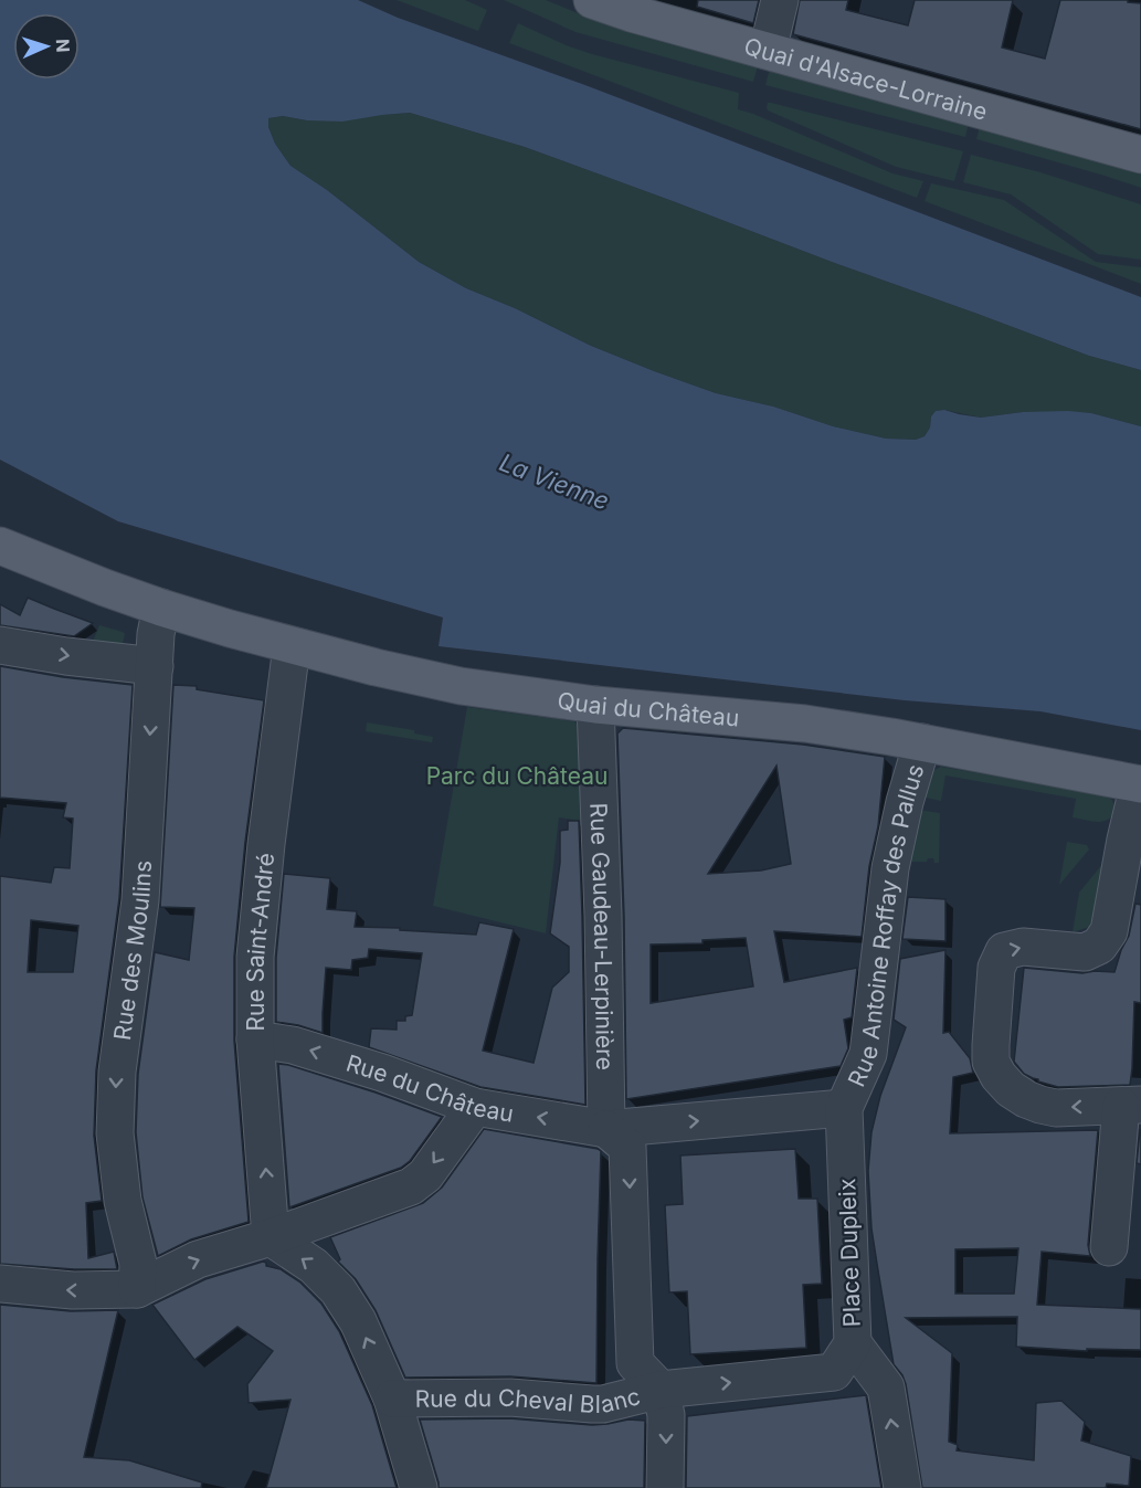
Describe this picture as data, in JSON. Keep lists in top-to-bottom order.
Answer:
{
  "streets": {
    "main road": ["Quai d'Alsace-Lorraine", "Quai du Château"],
    "street": [
      "Rue Antoine Roffay des Pallus",
      "Rue Gaudeau-Lerpinière",
      "Rue Saint-André",
      "Rue des Moulins",
      "Rue du Château",
      "Place Dupleix",
      "Rue du Cheval Blanc"
    ]
  },
  "crossings": [
    ["Quai du Château", "Rue Antoine Roffay des Pallus"],
    ["Quai du Château", "Rue Gaudeau-Lerpinière"],
    ["Quai du Château", "Rue Saint-André"],
    ["Quai du Château", "Rue des Moulins"],
    ["Rue Antoine Roffay des Pallus", "Place Dupleix"],
    ["Rue Gaudeau-Lerpinière", "Rue du Château"],
    ["Rue Saint-André", "Rue du Château"],
    ["Place Dupleix", "Rue du Cheval Blanc"]
  ],
  "one_way": ["Rue des Moulins", "Rue du Château", "Place Dupleix"],
  "water": ["La Vienne"],
  "parks": ["Parc du Château"],
  "north": "right"
}
